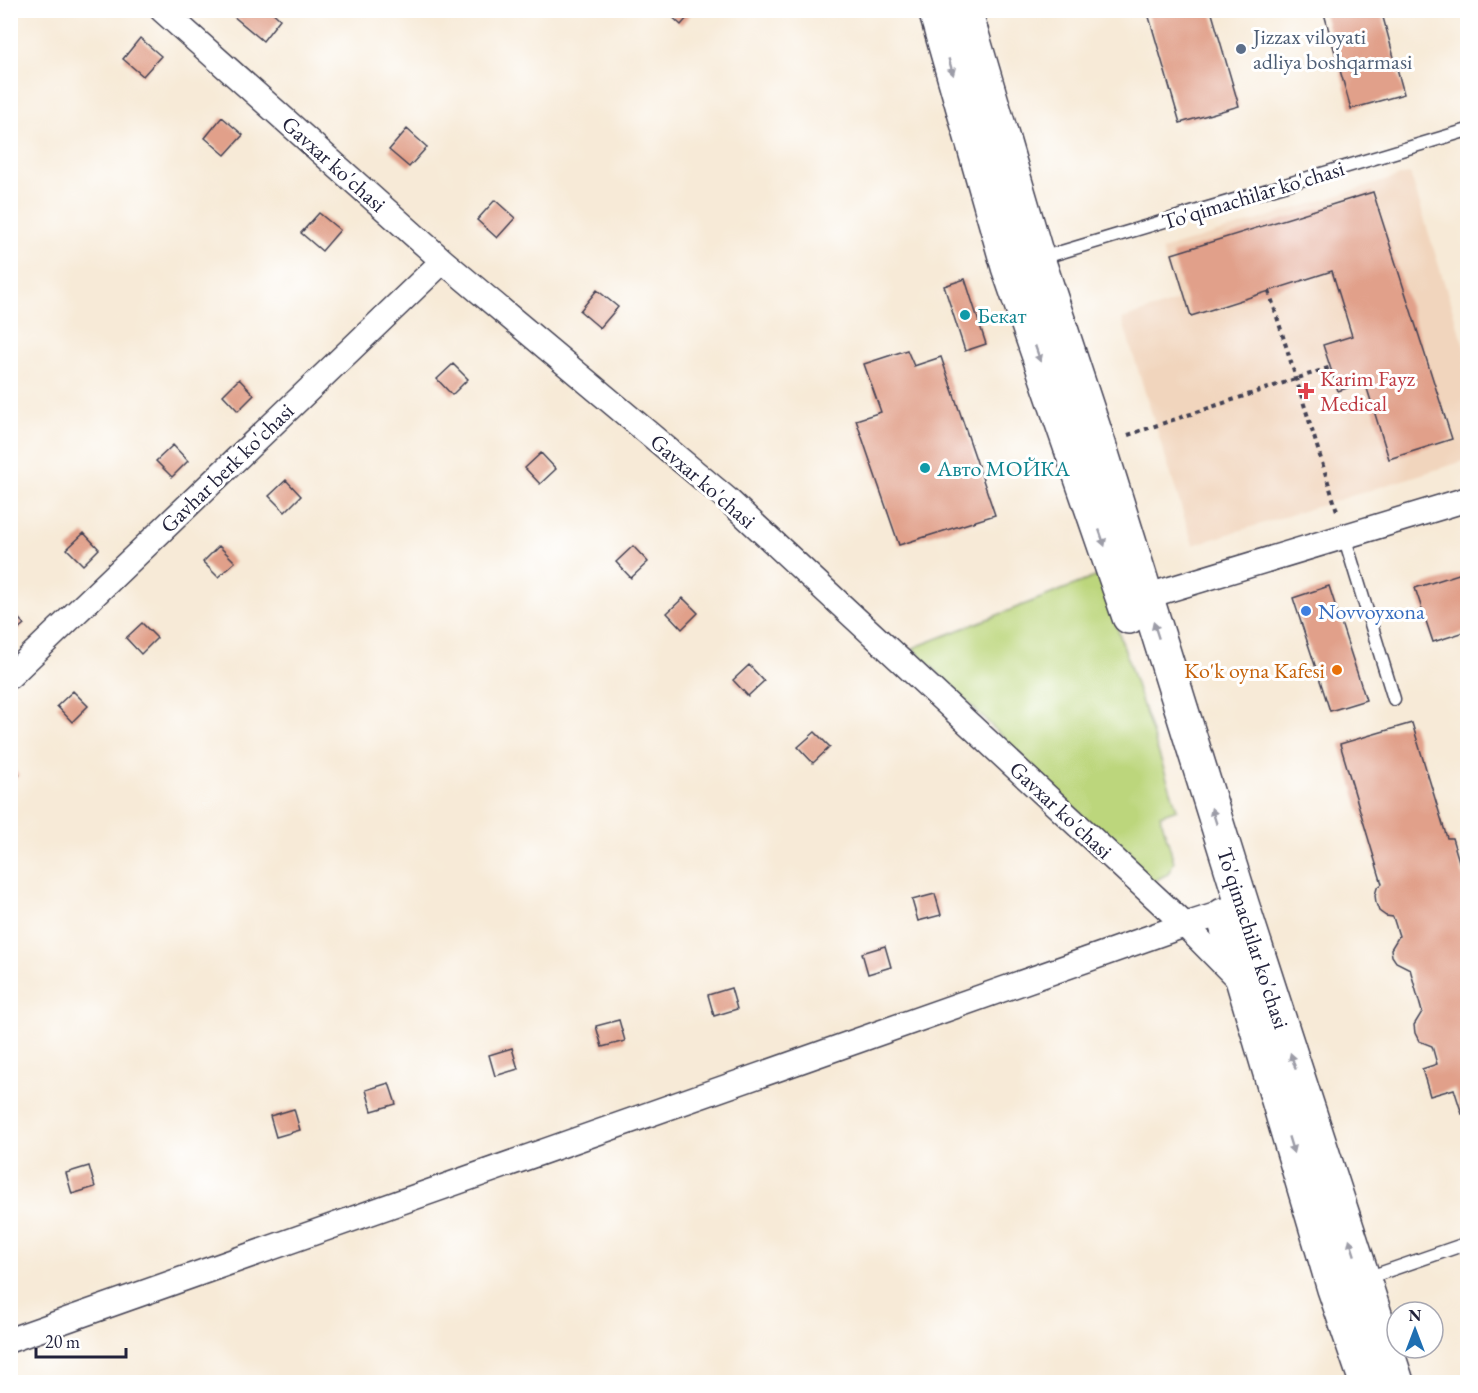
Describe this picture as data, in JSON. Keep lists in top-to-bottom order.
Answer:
{
  "streets": {
    "main road": ["To'qimachilar ko'chasi"],
    "street": ["Gavxar ko'chasi", "Gavhar berk ko'chasi"]
  },
  "crossings": [
    ["Gavxar ko'chasi", "To'qimachilar ko'chasi"],
    ["Gavxar ko'chasi", "Gavhar berk ko'chasi"]
  ],
  "places": {
    "other": [
      "Jizzax viloyati adliya boshqarmasi",
      "Бекат",
      "Авто МОЙКА",
      "Novvoyxona",
      "Ko'k oyna Kafesi"
    ],
    "health": ["Karim Fayz Medical"]
  },
  "scale_bar": "20 m",
  "north": "top"
}
